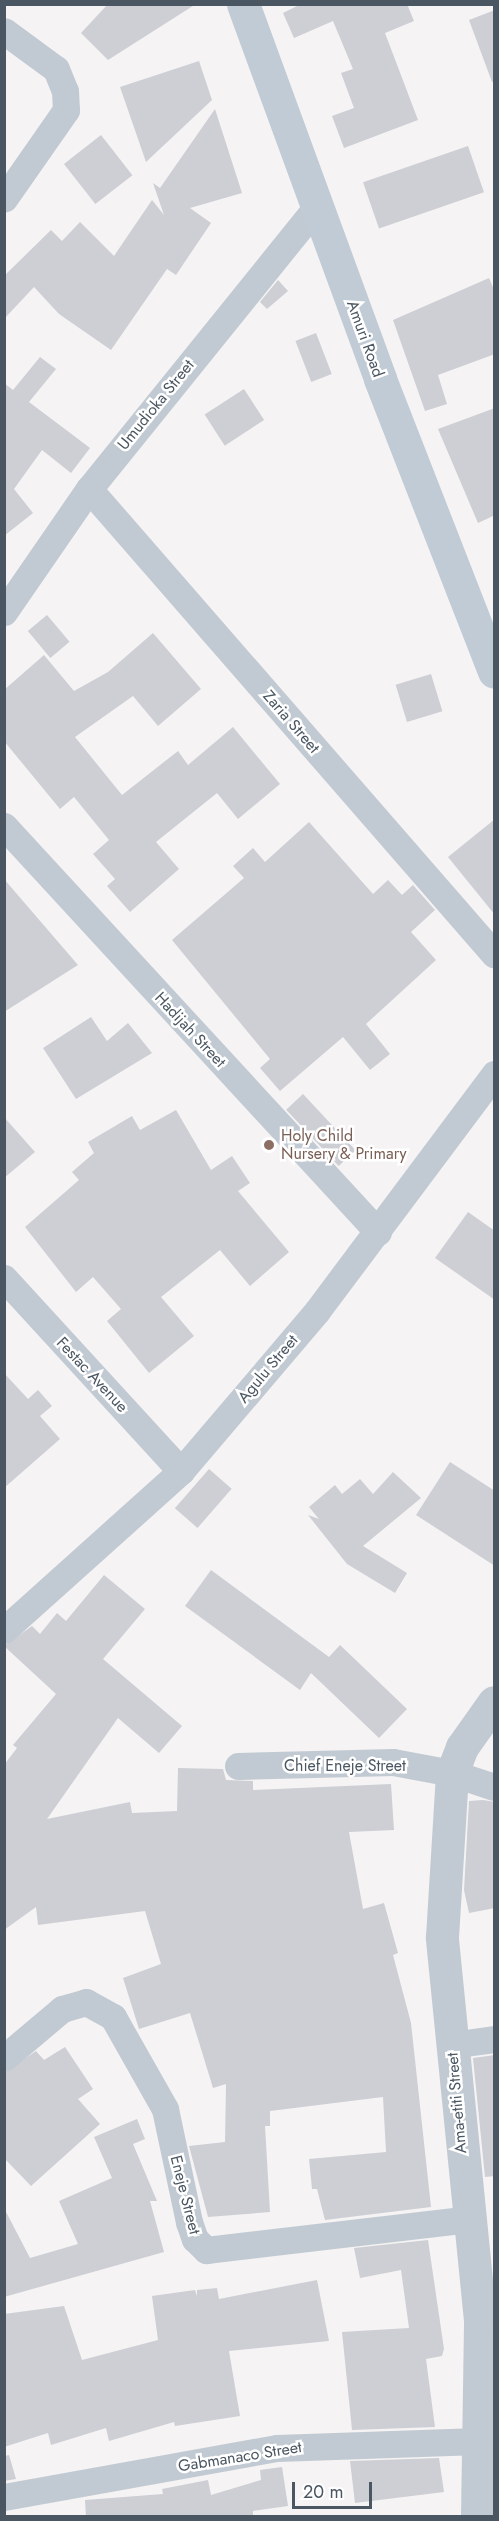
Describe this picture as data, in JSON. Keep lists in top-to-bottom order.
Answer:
{
  "streets": {
    "main road": ["Amuri Road"],
    "street": [
      "Umudioka Street",
      "Zaria Street",
      "Hadijah Street",
      "Agulu Street",
      "Festac Avenue",
      "Chief Eneje Street",
      "Ama-etiti Street",
      "Eneje Street",
      "Gabmanaco Street"
    ]
  },
  "crossings": [
    ["Amuri Road", "Umudioka Street"],
    ["Umudioka Street", "Zaria Street"],
    ["Hadijah Street", "Agulu Street"],
    ["Agulu Street", "Festac Avenue"],
    ["Chief Eneje Street", "Ama-etiti Street"],
    ["Ama-etiti Street", "Eneje Street"],
    ["Ama-etiti Street", "Gabmanaco Street"]
  ],
  "places": ["Holy Child Nursery & Primary"],
  "scale_bar": "20 m"
}
